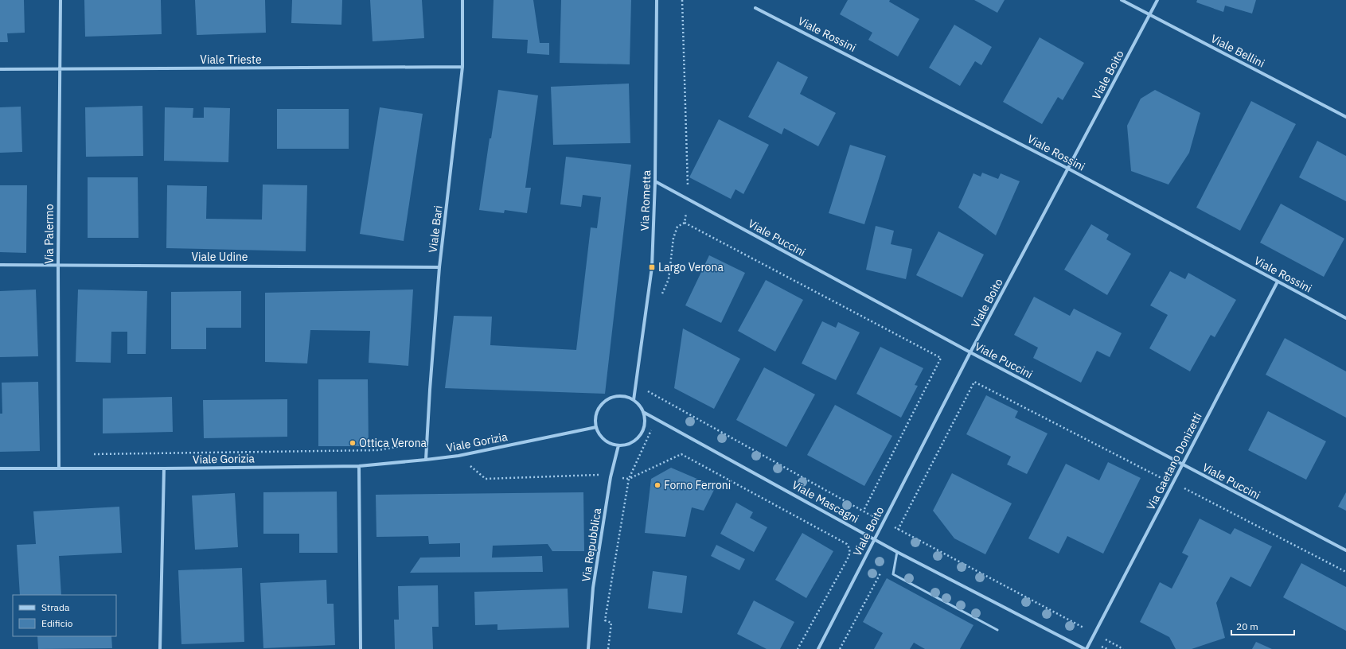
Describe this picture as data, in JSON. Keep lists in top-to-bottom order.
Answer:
{
  "streets": {
    "street": [
      "Viale Rossini",
      "Viale Bellini",
      "Viale Trieste",
      "Viale Boito",
      "Via Rometta",
      "Viale Bari",
      "Via Palermo",
      "Viale Puccini",
      "Viale Udine",
      "Viale Gorizia",
      "Via Gaetano Donizetti",
      "Viale Mascagni",
      "Via Repubblica"
    ]
  },
  "crossings": [
    ["Viale Rossini", "Viale Boito"],
    ["Viale Rossini", "Via Gaetano Donizetti"],
    ["Viale Bellini", "Viale Boito"],
    ["Viale Trieste", "Viale Bari"],
    ["Viale Trieste", "Via Palermo"],
    ["Viale Boito", "Viale Puccini"],
    ["Viale Boito", "Viale Mascagni"],
    ["Via Rometta", "Viale Puccini"],
    ["Via Rometta", "Viale Gorizia"],
    ["Via Rometta", "Viale Mascagni"],
    ["Via Rometta", "Via Repubblica"],
    ["Viale Bari", "Viale Udine"],
    ["Viale Bari", "Viale Gorizia"],
    ["Via Palermo", "Viale Udine"],
    ["Via Palermo", "Viale Gorizia"],
    ["Viale Puccini", "Via Gaetano Donizetti"],
    ["Viale Gorizia", "Viale Mascagni"],
    ["Viale Gorizia", "Via Repubblica"],
    ["Via Gaetano Donizetti", "Viale Mascagni"],
    ["Viale Mascagni", "Via Repubblica"]
  ],
  "places": {
    "transit": ["Largo Verona"],
    "other": ["Ottica Verona", "Forno Ferroni"]
  },
  "legend": ["Strada", "Edificio"],
  "scale_bar": "20 m"
}
